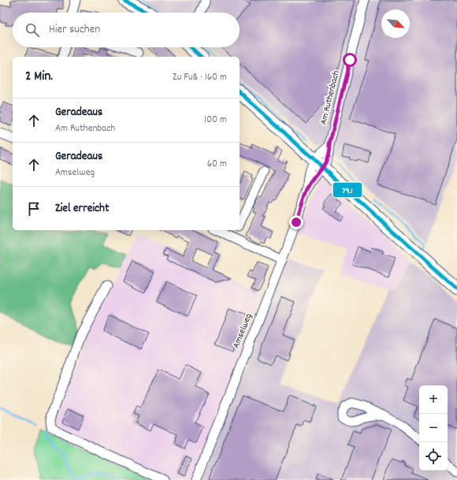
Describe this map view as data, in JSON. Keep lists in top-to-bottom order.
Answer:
{
  "streets": {
    "street": ["Am Ruthenbach", "Amselweg"]
  },
  "crossings": [
    ["Am Ruthenbach", "Amselweg"]
  ],
  "lines": ["transit line 79.1"],
  "north": "bottom right",
  "page": {
    "search": "Hier suchen",
    "heading": ["2 Min.", "Zu Fuß · 160 m"],
    "list": [
      ["Geradeaus", "Am Ruthenbach", "100 m"],
      ["Geradeaus", "Amselweg", "60 m"],
      "Ziel erreicht"
    ],
    "map_buttons": ["+", "−"]
  }
}
